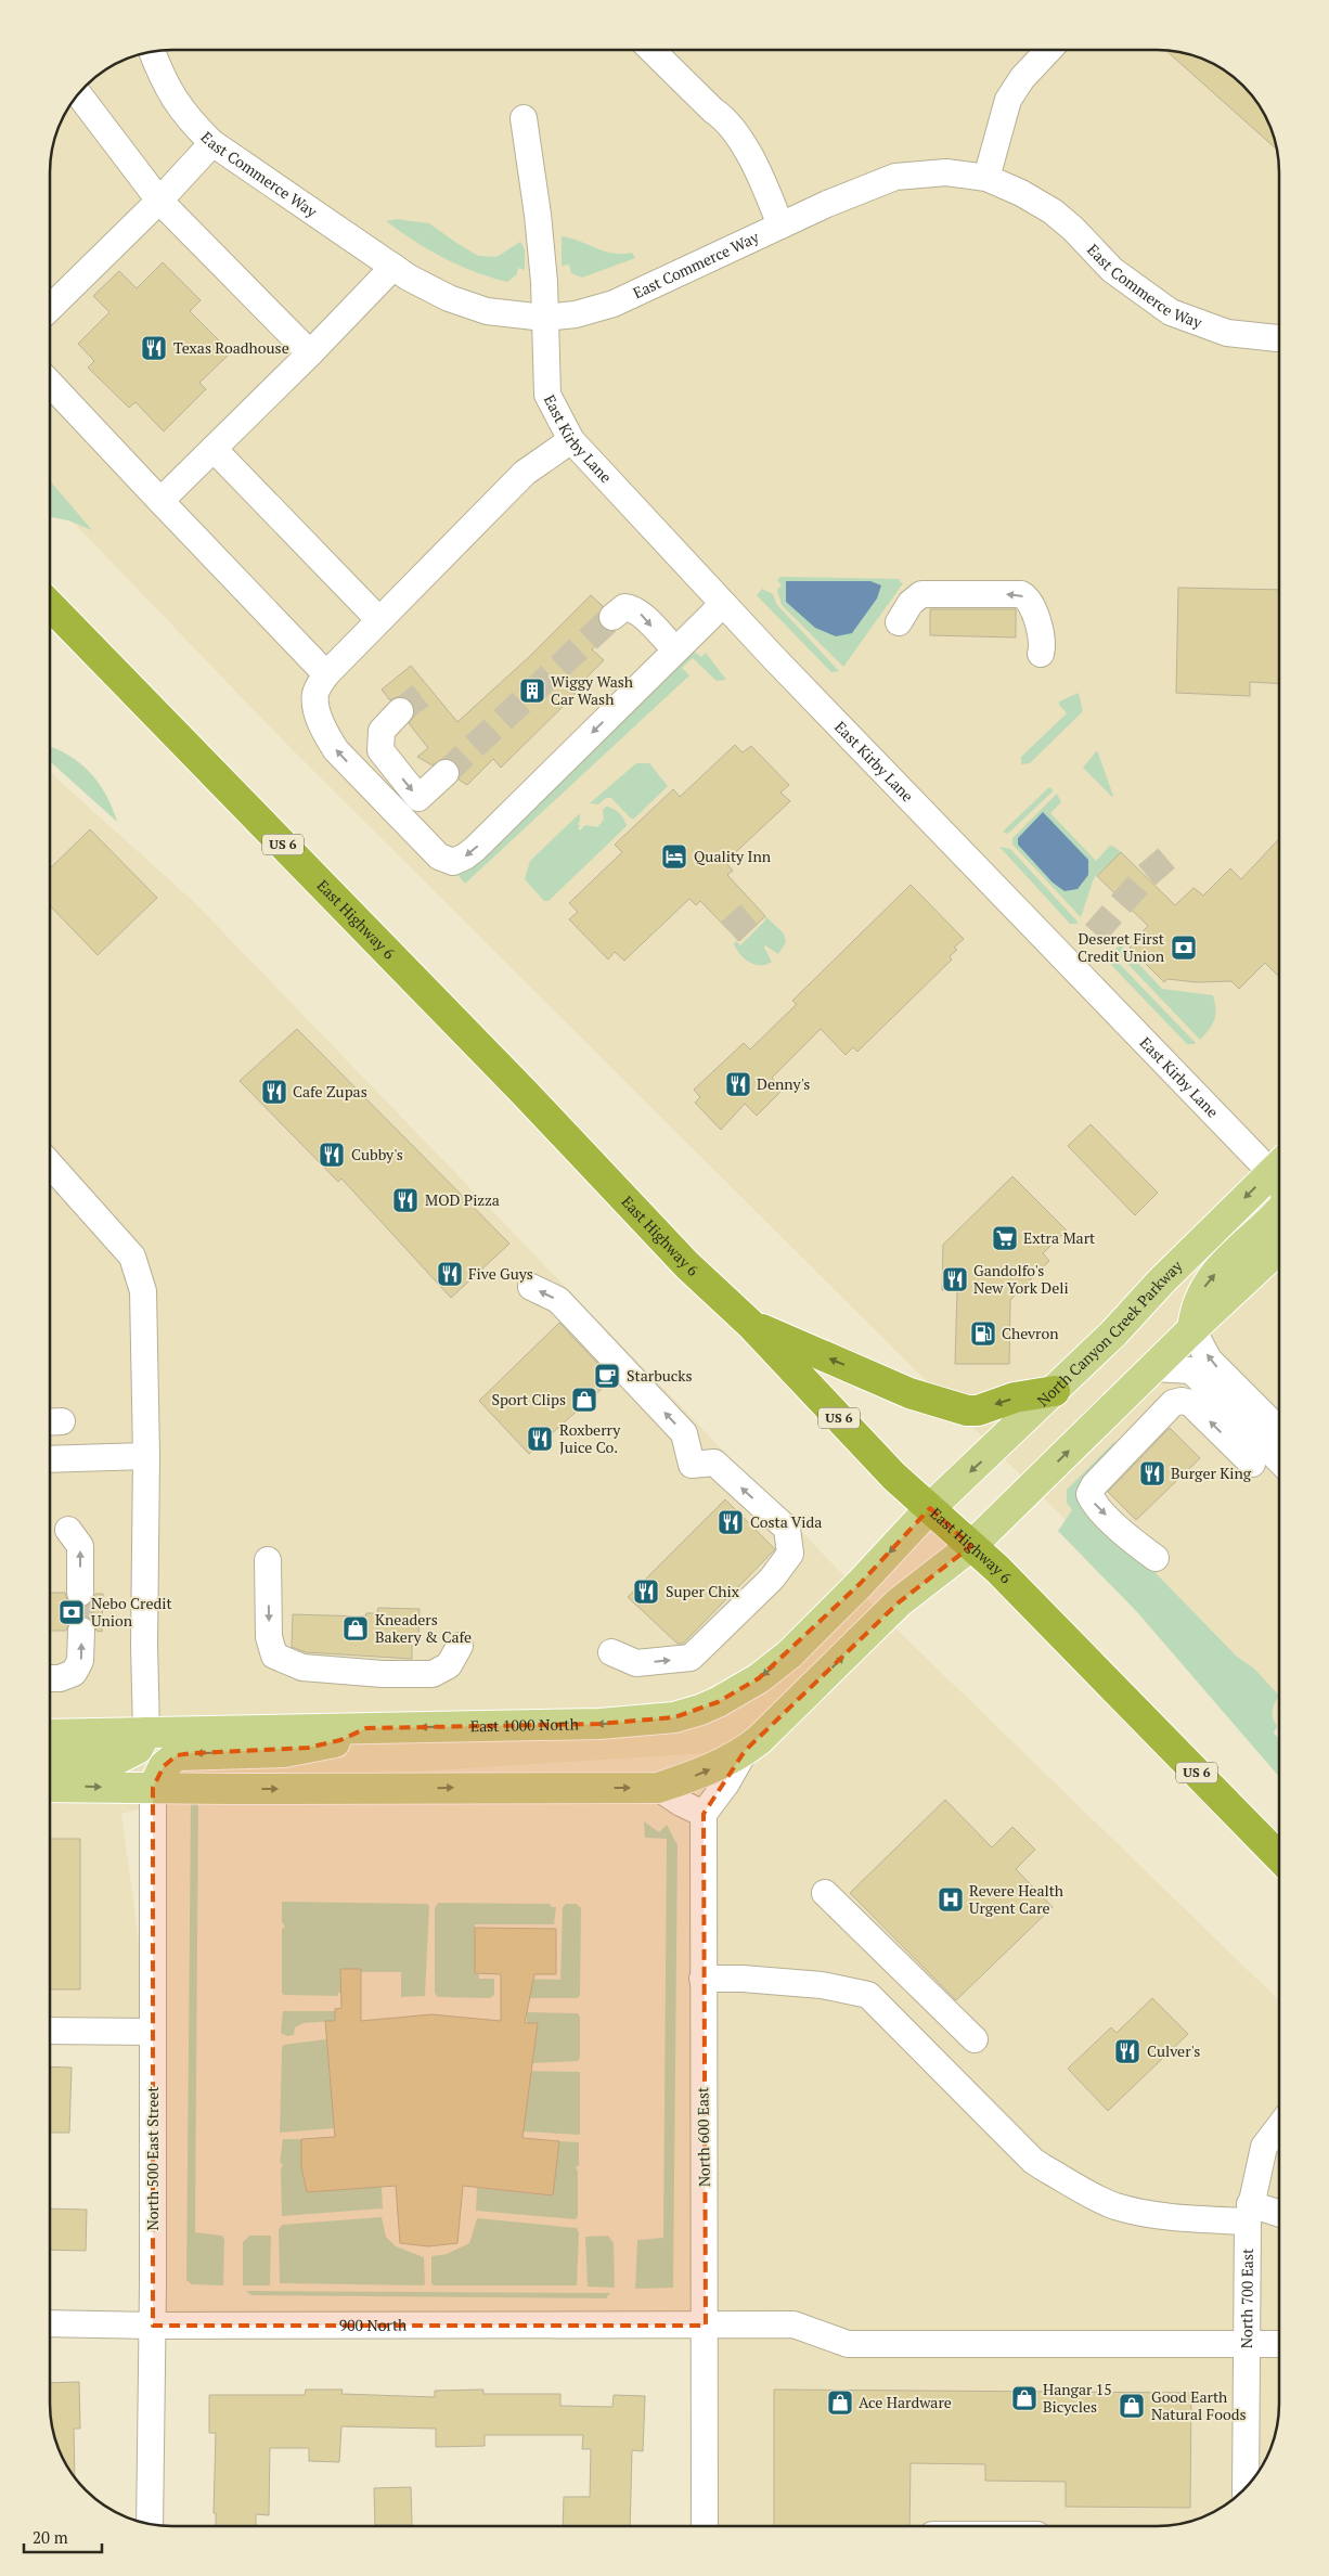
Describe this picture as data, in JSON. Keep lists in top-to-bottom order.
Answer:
{
  "streets": {
    "highway": ["US 6", "East Highway 6"],
    "main road": ["North Canyon Creek Parkway", "East 1000 North"],
    "street": [
      "East Commerce Way",
      "East Kirby Lane",
      "North 600 East",
      "North 500 East Street",
      "North 700 East",
      "900 North"
    ]
  },
  "crossings": [
    ["East Commerce Way", "East Kirby Lane"],
    ["East Highway 6", "North Canyon Creek Parkway"],
    ["East Highway 6", "East 1000 North"],
    ["North Canyon Creek Parkway", "East 1000 North"],
    ["North 600 East", "900 North"],
    ["North 500 East Street", "900 North"],
    ["North 700 East", "900 North"]
  ],
  "places": {
    "restaurant": [
      "Texas Roadhouse",
      "Denny's",
      "Cafe Zupas",
      "Cubby's",
      "MOD Pizza",
      "Five Guys",
      "Gandolfo's New York Deli",
      "Roxberry Juice Co.",
      "Burger King",
      "Costa Vida",
      "Super Chix",
      "Culver's"
    ],
    "building": ["Wiggy Wash Car Wash"],
    "hotel": ["Quality Inn"],
    "bank": ["Deseret First Credit Union", "Nebo Credit Union"],
    "supermarket": ["Extra Mart"],
    "fuel station": ["Chevron"],
    "cafe": ["Starbucks"],
    "shop": [
      "Sport Clips",
      "Kneaders Bakery & Cafe",
      "Hangar 15 Bicycles",
      "Ace Hardware",
      "Good Earth Natural Foods"
    ],
    "hospital": ["Revere Health Urgent Care"]
  },
  "scale_bar": "20 m"
}
